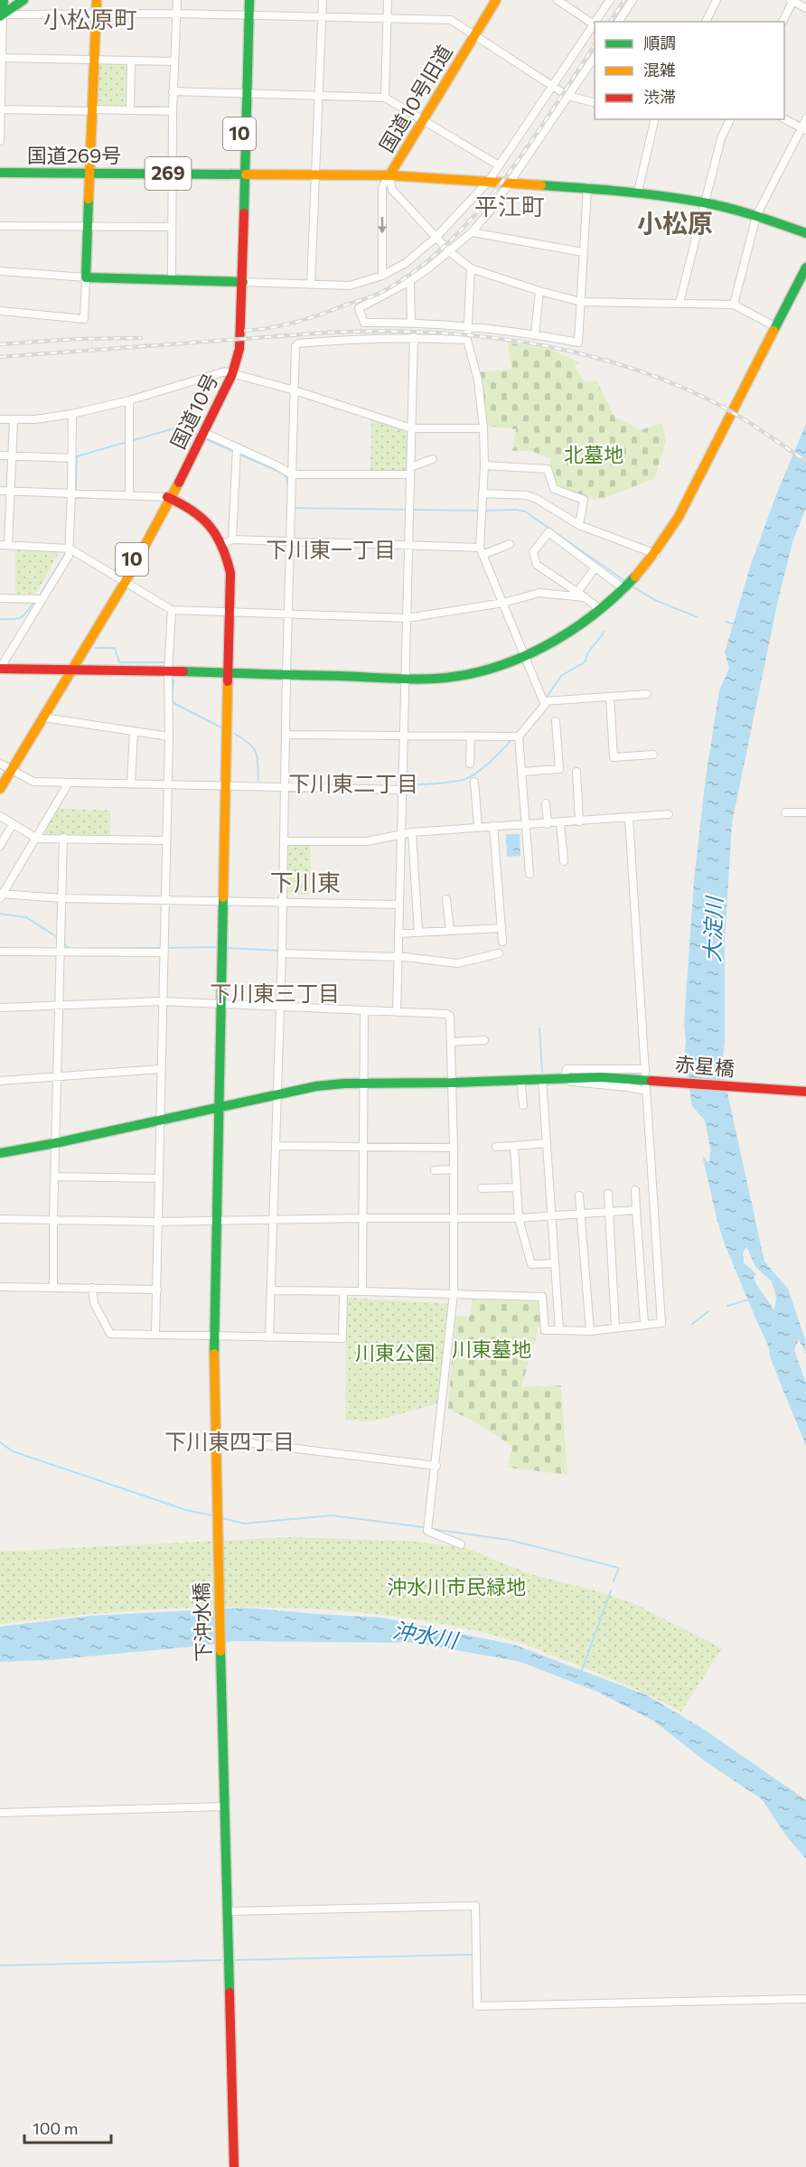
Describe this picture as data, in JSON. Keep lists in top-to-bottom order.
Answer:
{
  "streets": {
    "main road": [
      "国道10号旧道",
      "10",
      "国道269号",
      "269",
      "国道10号",
      "赤星橋",
      "下沖水橋"
    ]
  },
  "crossings": [
    ["国道10号旧道", "国道269号"],
    ["国道10号旧道", "国道10号"],
    ["国道269号", "国道10号"],
    ["赤星橋", "下沖水橋"]
  ],
  "districts": [
    "小松原町",
    "平江町",
    "小松原",
    "下川東一丁目",
    "下川東二丁目",
    "下川東",
    "下川東三丁目",
    "下川東四丁目"
  ],
  "water": ["大淀川", "沖水川"],
  "parks": [
    "北墓地",
    "川東墓地",
    "川東公園",
    "沖水川市民緑地"
  ],
  "legend": ["順調", "混雑", "渋滞"],
  "scale_bar": "100 m"
}
